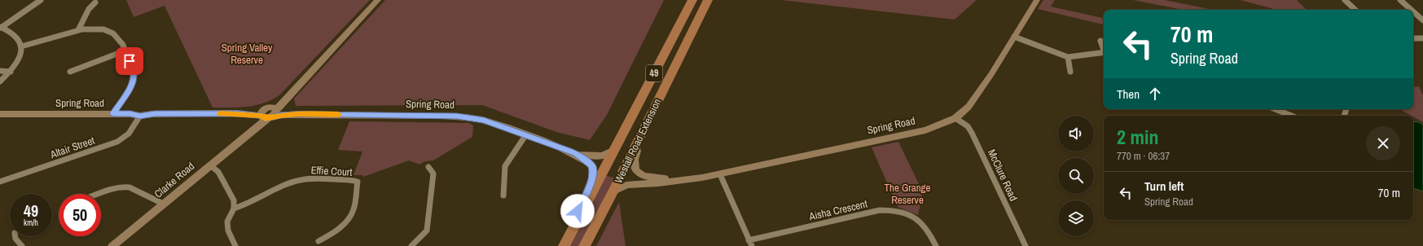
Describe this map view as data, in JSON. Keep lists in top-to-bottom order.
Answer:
{
  "streets": {
    "highway": ["49", "Westall Road Extension"],
    "main road": ["Spring Road", "Clarke Road"],
    "street": [
      "Altair Street",
      "Effie Court",
      "McClure Road",
      "Aisha Crescent"
    ]
  },
  "crossings": [
    ["Spring Road", "Westall Road Extension"],
    ["Spring Road", "Altair Street"],
    ["Spring Road", "McClure Road"],
    ["Spring Road", "Clarke Road"]
  ],
  "parks": ["Spring Valley Reserve", "The Grange Reserve"],
  "page": {
    "turn": ["70 m", "Spring Road"],
    "then": "Then",
    "heading": ["2 min", "770 m · 06:37"],
    "list": [
      {
        "name": "Turn left",
        "note": "Spring Road",
        "value": "70 m"
      }
    ],
    "speed": "49 km/h",
    "limit": "50"
  }
}
